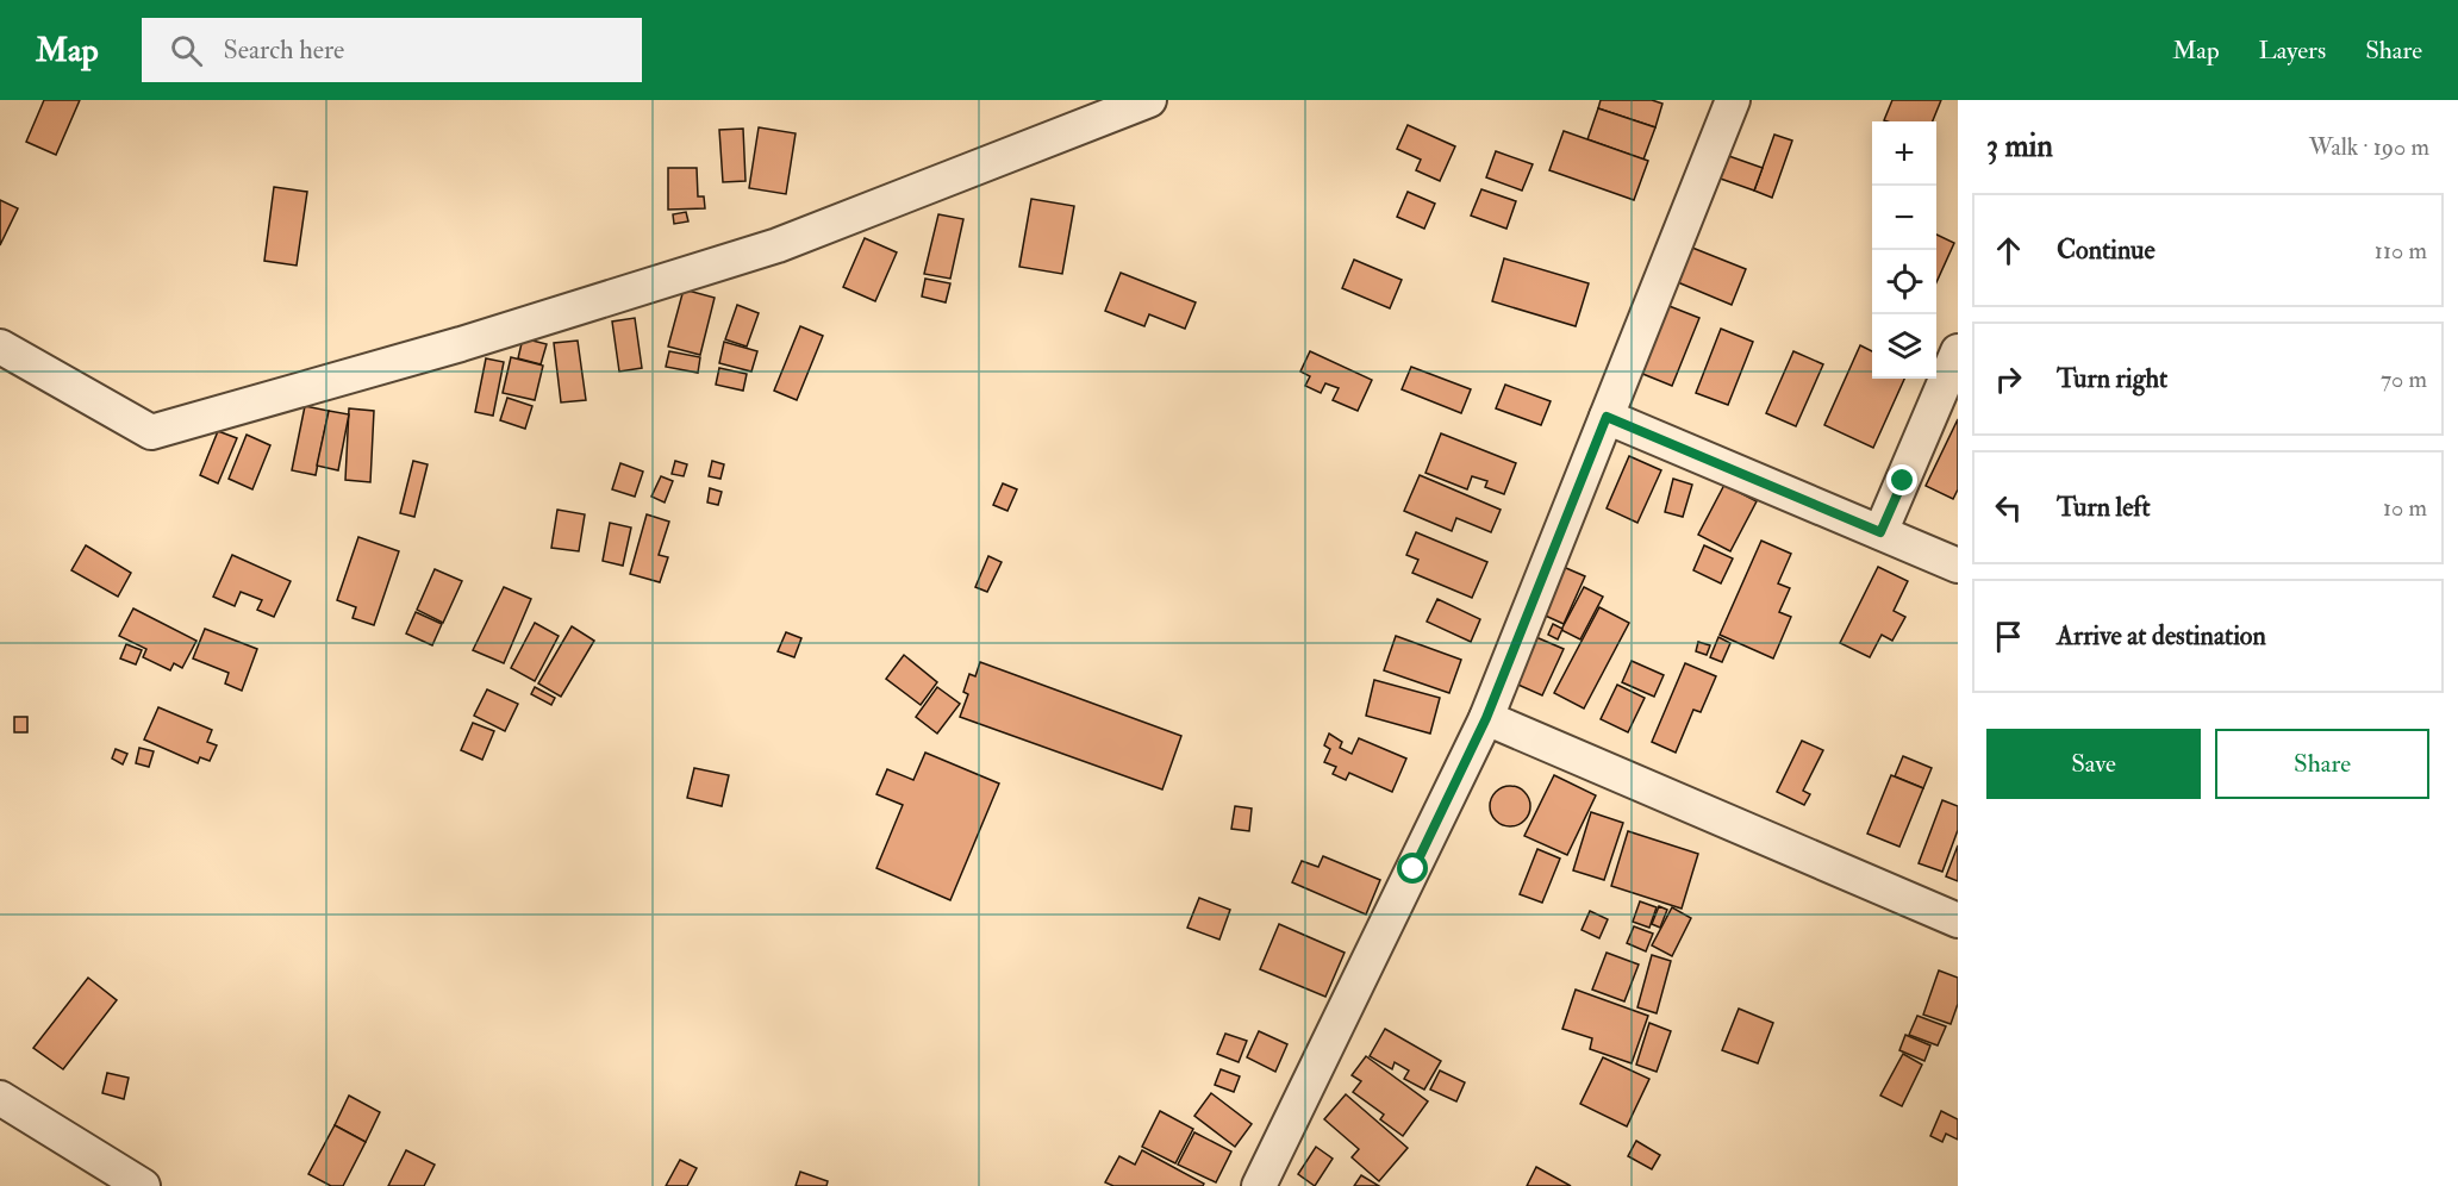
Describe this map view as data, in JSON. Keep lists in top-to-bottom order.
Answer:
{
  "page": {
    "header": "Map",
    "search": "Search here",
    "nav": ["Map", "Layers", "Share"],
    "heading": ["3 min", "Walk · 190 m"],
    "map_buttons": ["+", "−"],
    "list": [
      ["Continue", "110 m"],
      ["Turn right", "70 m"],
      ["Turn left", "10 m"],
      "Arrive at destination"
    ],
    "buttons": ["Save", "Share"]
  }
}
